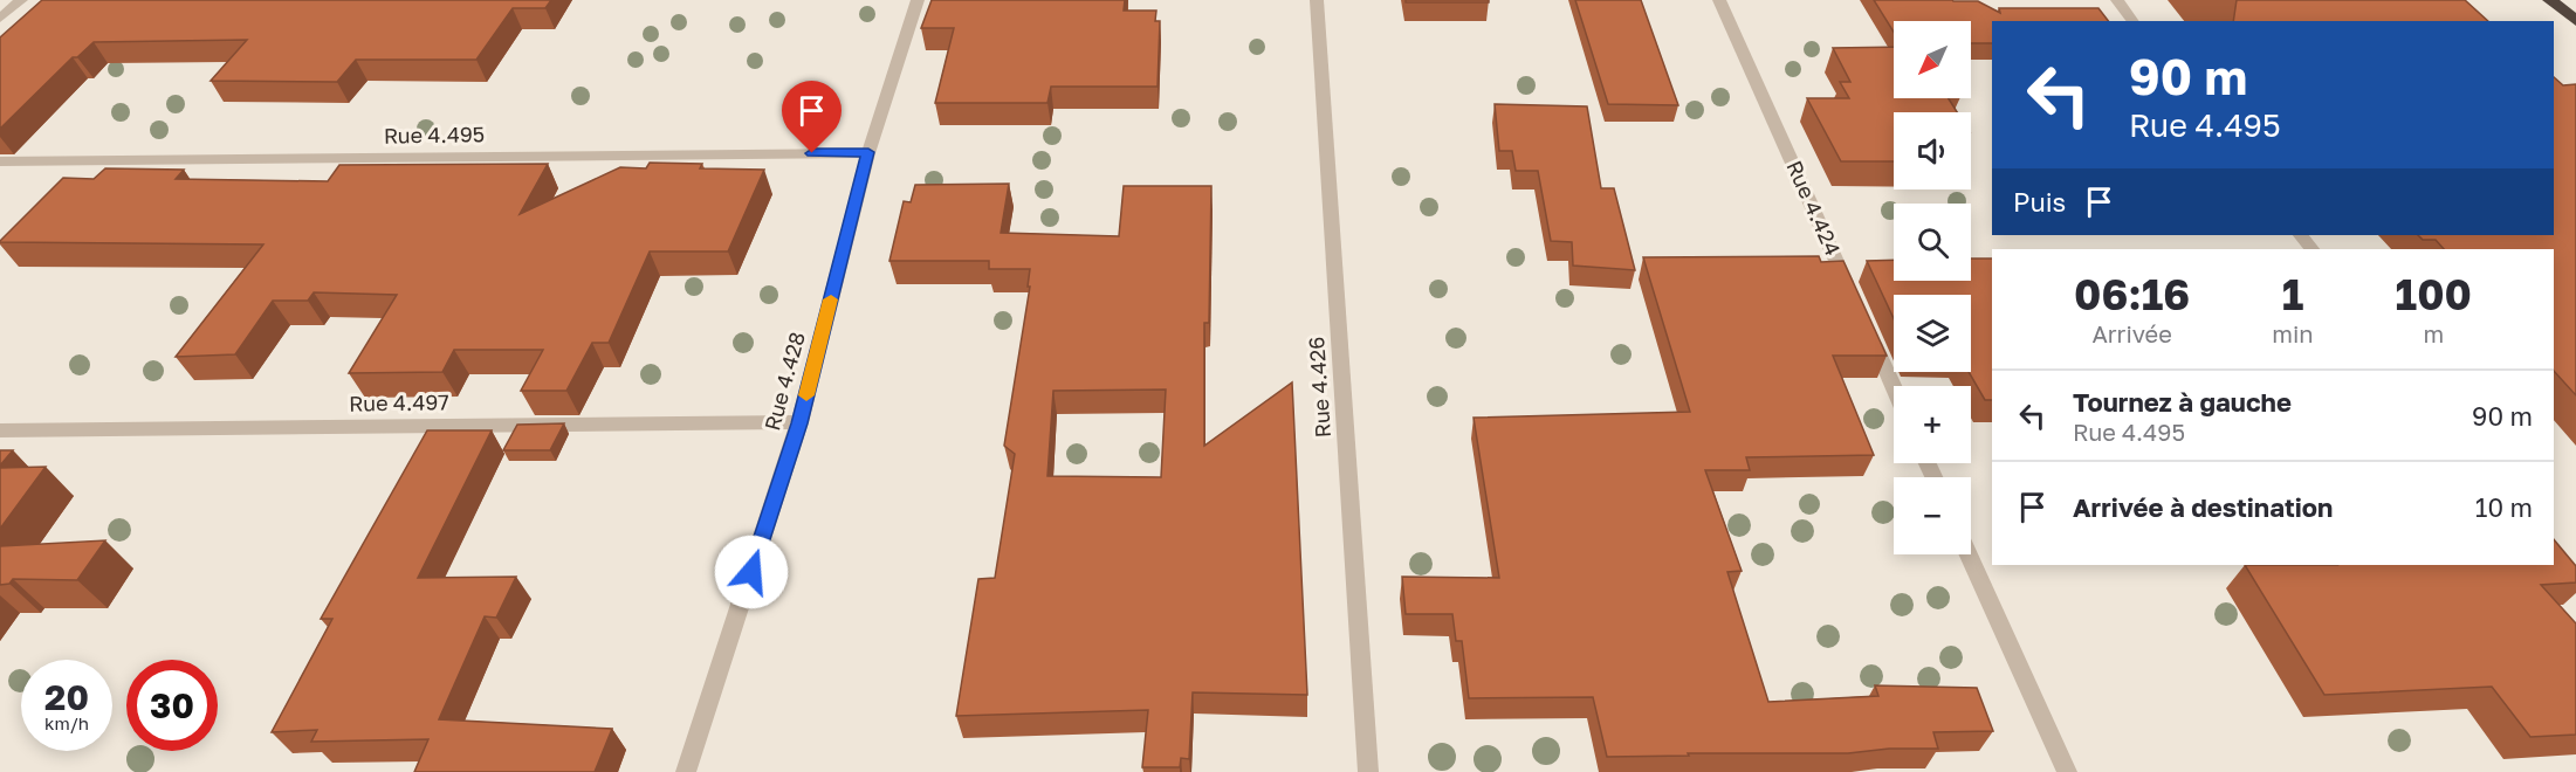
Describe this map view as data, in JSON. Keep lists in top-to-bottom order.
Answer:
{
  "streets": {
    "street": [
      "Rue 4.495",
      "Rue 4.424",
      "Rue 4.428",
      "Rue 4.426",
      "Rue 4.497"
    ]
  },
  "crossings": [
    ["Rue 4.495", "Rue 4.428"],
    ["Rue 4.428", "Rue 4.497"]
  ],
  "north": "bottom left",
  "page": {
    "map_buttons": ["+", "−"],
    "turn": ["90 m", "Rue 4.495"],
    "then": "Puis",
    "eta": [
      "06:16",
      "Arrivée",
      "1",
      "min",
      "100",
      "m"
    ],
    "list": [
      {
        "name": "Tournez à gauche",
        "note": "Rue 4.495",
        "value": "90 m"
      },
      {
        "name": "Arrivée à destination",
        "value": "10 m"
      }
    ],
    "speed": "20 km/h",
    "limit": "30"
  }
}
